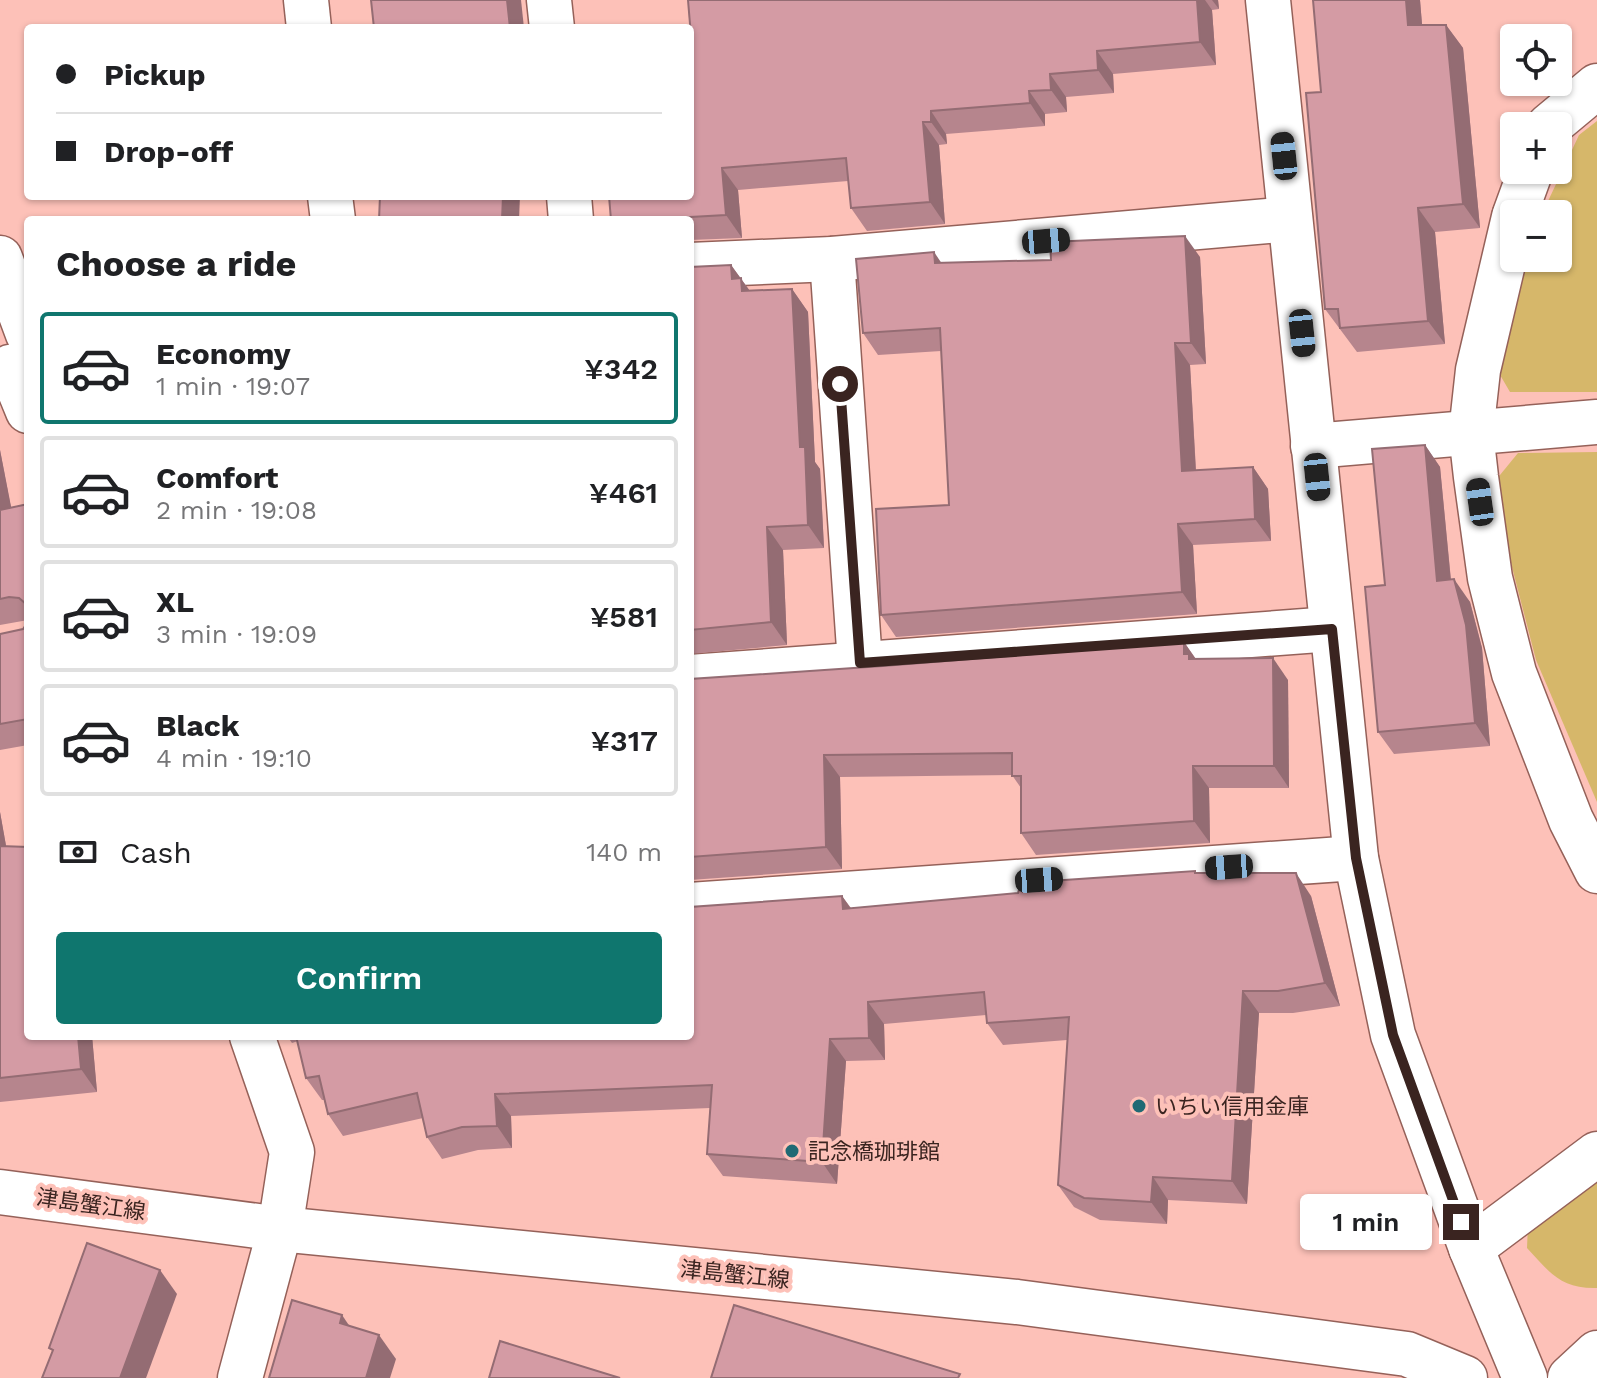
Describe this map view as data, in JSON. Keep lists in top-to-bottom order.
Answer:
{
  "streets": {
    "street": ["津島蟹江線"]
  },
  "places": ["いちい信用金庫", "記念橋珈琲館"],
  "page": {
    "map_buttons": ["+", "−"],
    "banner": ["Pickup", "Drop-off"],
    "heading": "Choose a ride",
    "list": [
      {
        "name": "Economy",
        "note": "1 min · 19:07",
        "value": "¥342"
      },
      {
        "name": "Comfort",
        "note": "2 min · 19:08",
        "value": "¥461"
      },
      {
        "name": "XL",
        "note": "3 min · 19:09",
        "value": "¥581"
      },
      {
        "name": "Black",
        "note": "4 min · 19:10",
        "value": "¥317"
      }
    ],
    "pay": ["Cash", "140 m"],
    "buttons": "Confirm",
    "bubble": "1 min"
  }
}
